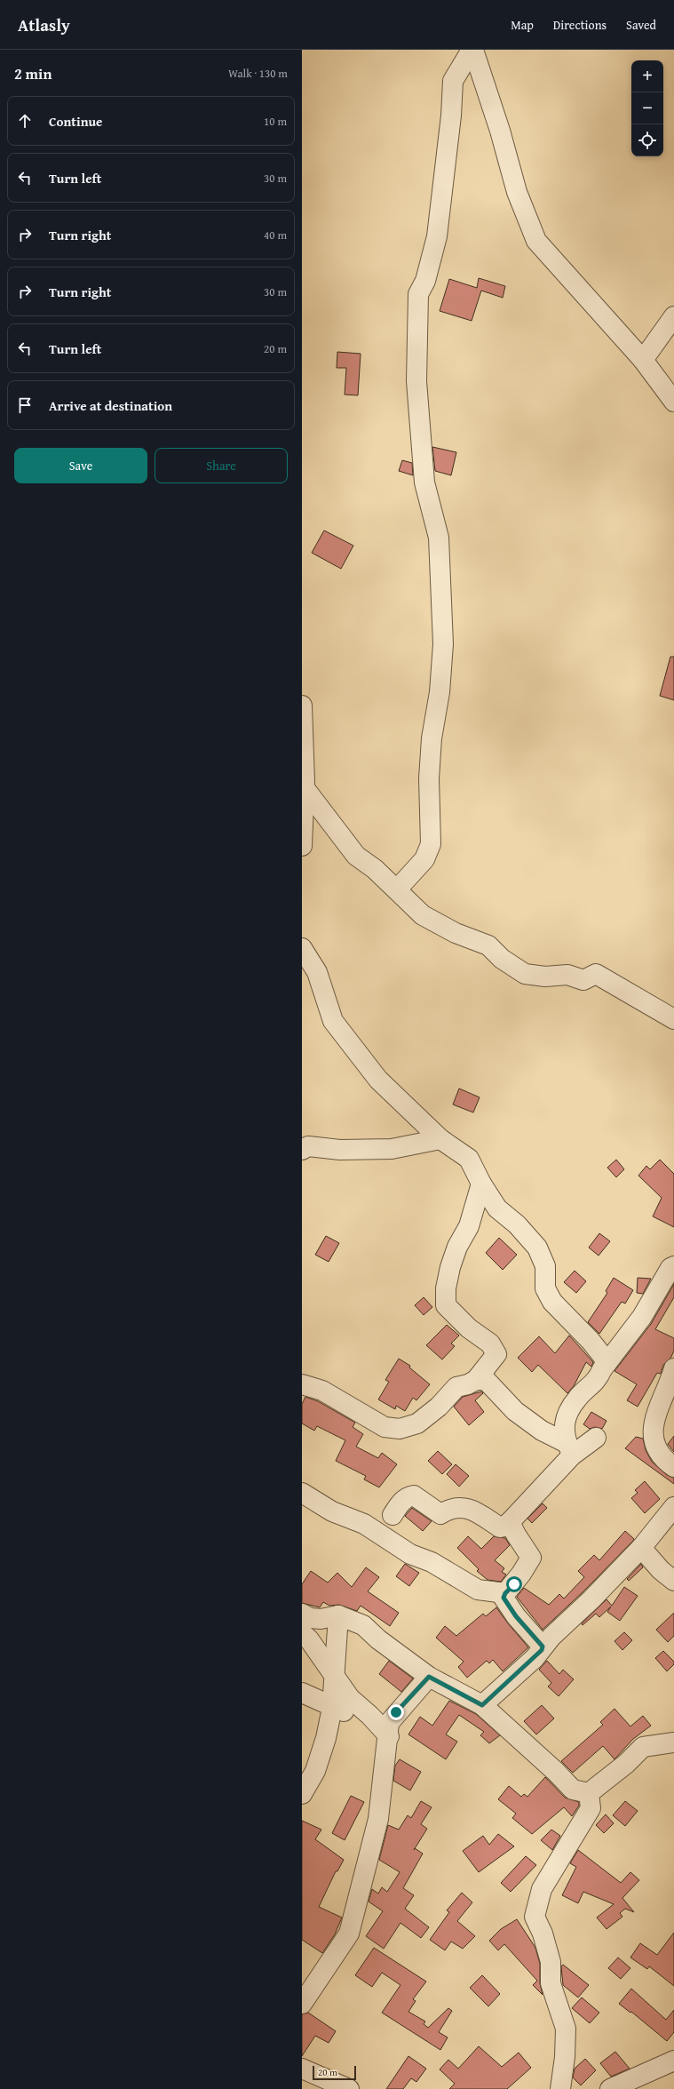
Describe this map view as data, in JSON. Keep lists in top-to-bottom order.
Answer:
{
  "scale_bar": "20 m",
  "page": {
    "header": "Atlasly",
    "nav": ["Map", "Directions", "Saved"],
    "heading": ["2 min", "Walk · 130 m"],
    "map_buttons": ["+", "−"],
    "list": [
      ["Continue", "10 m"],
      ["Turn left", "30 m"],
      ["Turn right", "40 m"],
      ["Turn right", "30 m"],
      ["Turn left", "20 m"],
      "Arrive at destination"
    ],
    "buttons": ["Save", "Share"],
    "scale": "20 m"
  }
}
